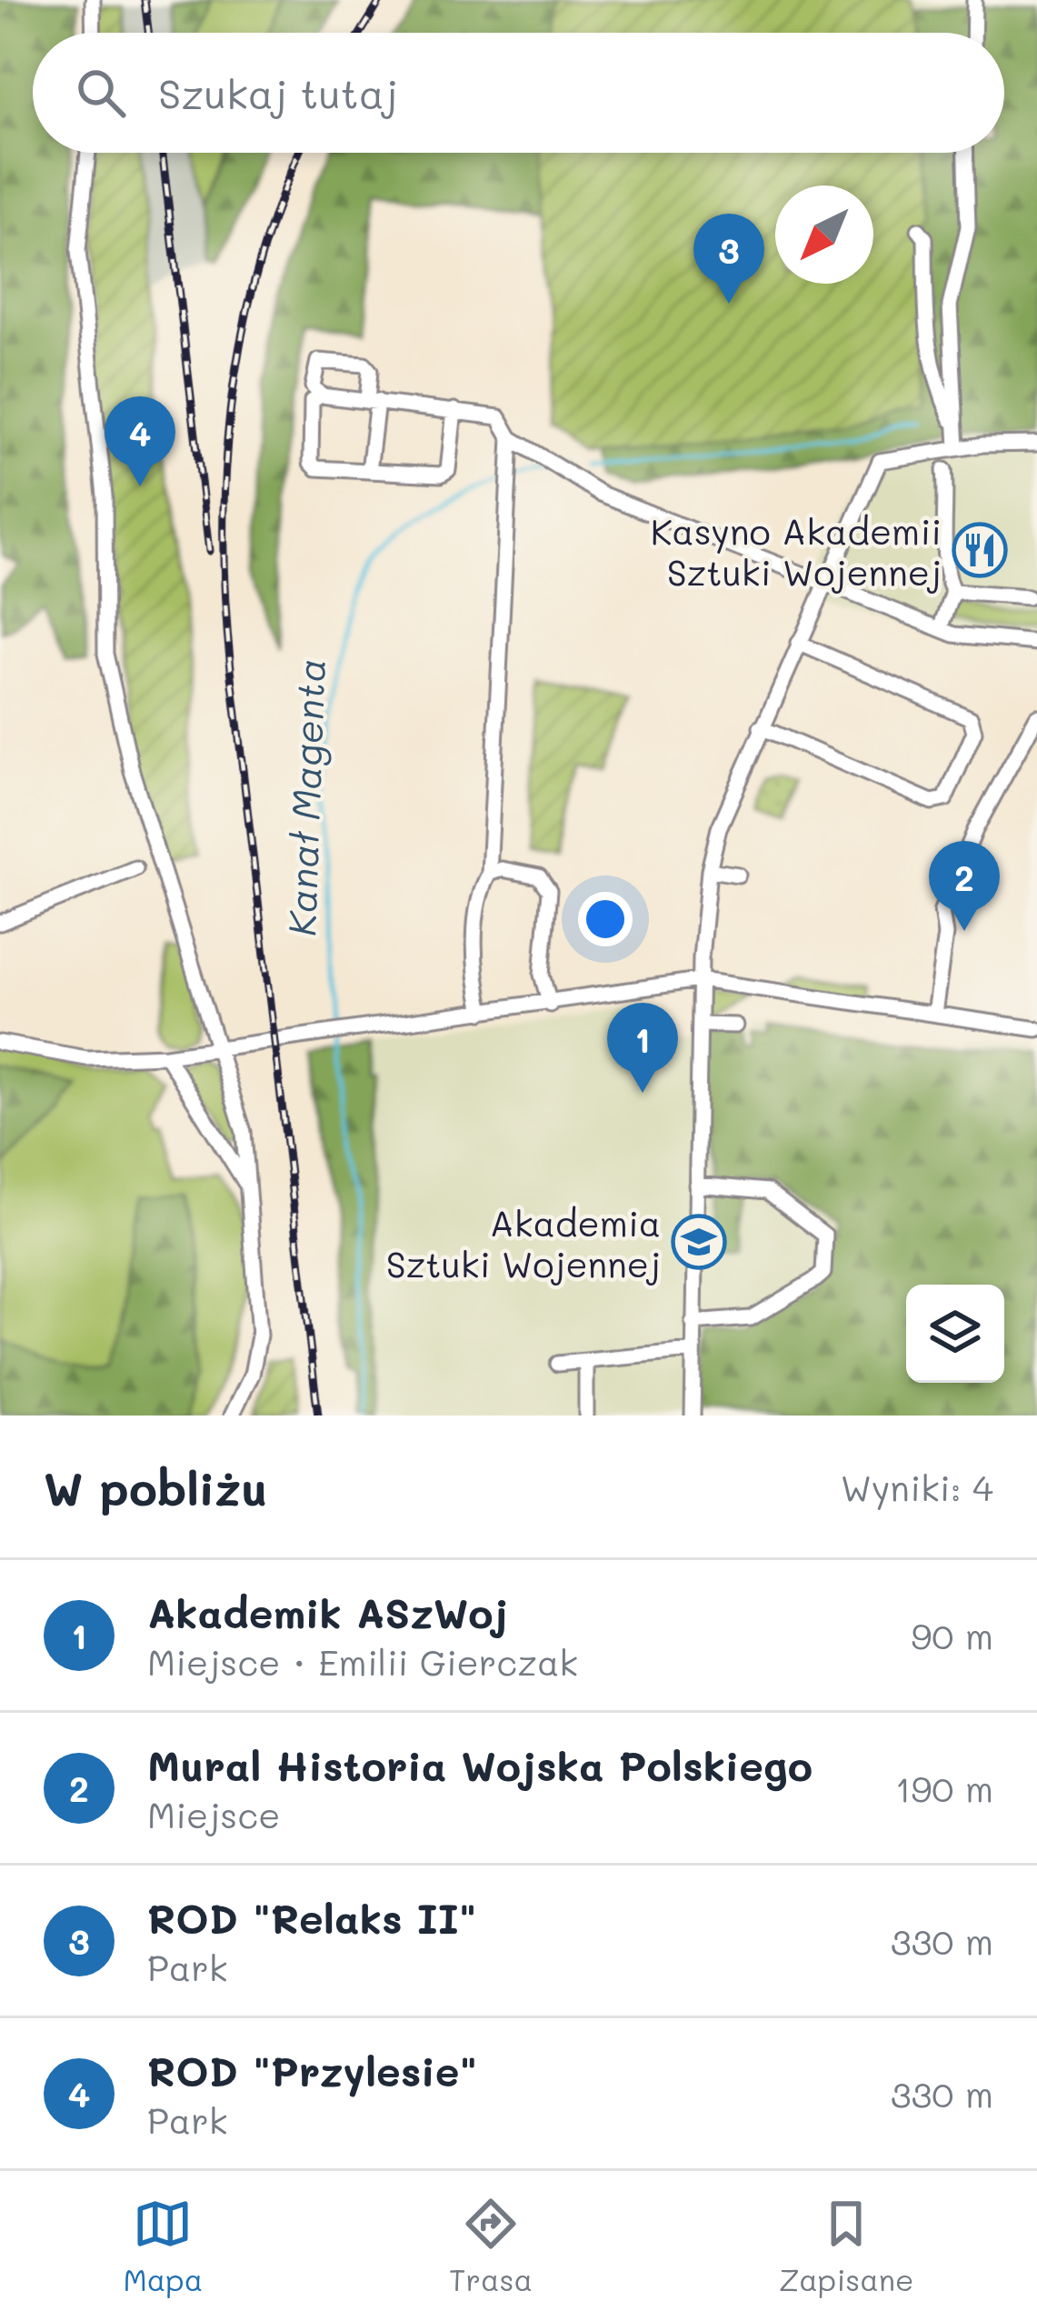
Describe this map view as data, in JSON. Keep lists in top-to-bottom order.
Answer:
{
  "water": ["Kanał Magenta"],
  "places": {
    "restaurant": ["Kasyno Akademii Sztuki Wojennej"],
    "school or university": ["Akademia Sztuki Wojennej"]
  },
  "north": "bottom left",
  "page": {
    "search": "Szukaj tutaj",
    "pins": [
      "3",
      "4",
      "2",
      "1"
    ],
    "heading": ["W pobliżu", "Wyniki: 4"],
    "list": [
      {
        "mark": "1",
        "name": "Akademik ASzWoj",
        "note": "Miejsce · Emilii Gierczak",
        "value": "90 m"
      },
      {
        "mark": "2",
        "name": "Mural Historia Wojska Polskiego",
        "note": "Miejsce",
        "value": "190 m"
      },
      {
        "mark": "3",
        "name": "ROD \"Relaks II\"",
        "note": "Park",
        "value": "330 m"
      },
      {
        "mark": "4",
        "name": "ROD \"Przylesie\"",
        "note": "Park",
        "value": "330 m"
      }
    ],
    "nav": ["Mapa", "Trasa", "Zapisane"]
  }
}
